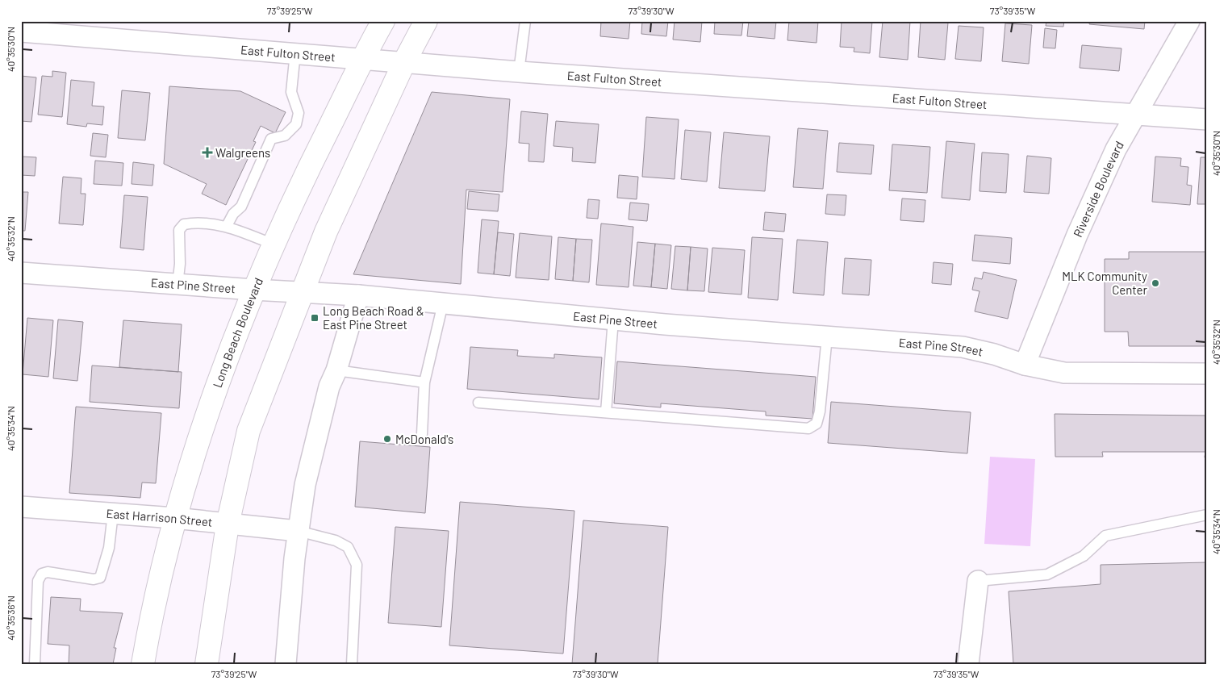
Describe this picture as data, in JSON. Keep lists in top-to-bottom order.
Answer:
{
  "streets": {
    "main road": ["Long Beach Boulevard"],
    "street": [
      "East Fulton Street",
      "Riverside Boulevard",
      "East Pine Street",
      "East Harrison Street"
    ]
  },
  "crossings": [
    ["East Fulton Street", "Riverside Boulevard"],
    ["East Fulton Street", "Long Beach Boulevard"],
    ["Riverside Boulevard", "East Pine Street"],
    ["East Pine Street", "Long Beach Boulevard"],
    ["Long Beach Boulevard", "East Harrison Street"]
  ],
  "places": {
    "health": ["Walgreens"],
    "other": ["MLK Community Center", "McDonald's"],
    "transit": ["Long Beach Road & East Pine Street"]
  },
  "coordinates": [
    "73°39'25\"W",
    "73°39'30\"W",
    "73°39'35\"W",
    "40°35'30\"N",
    "40°35'32\"N",
    "40°35'34\"N",
    "40°35'36\"N"
  ]
}
